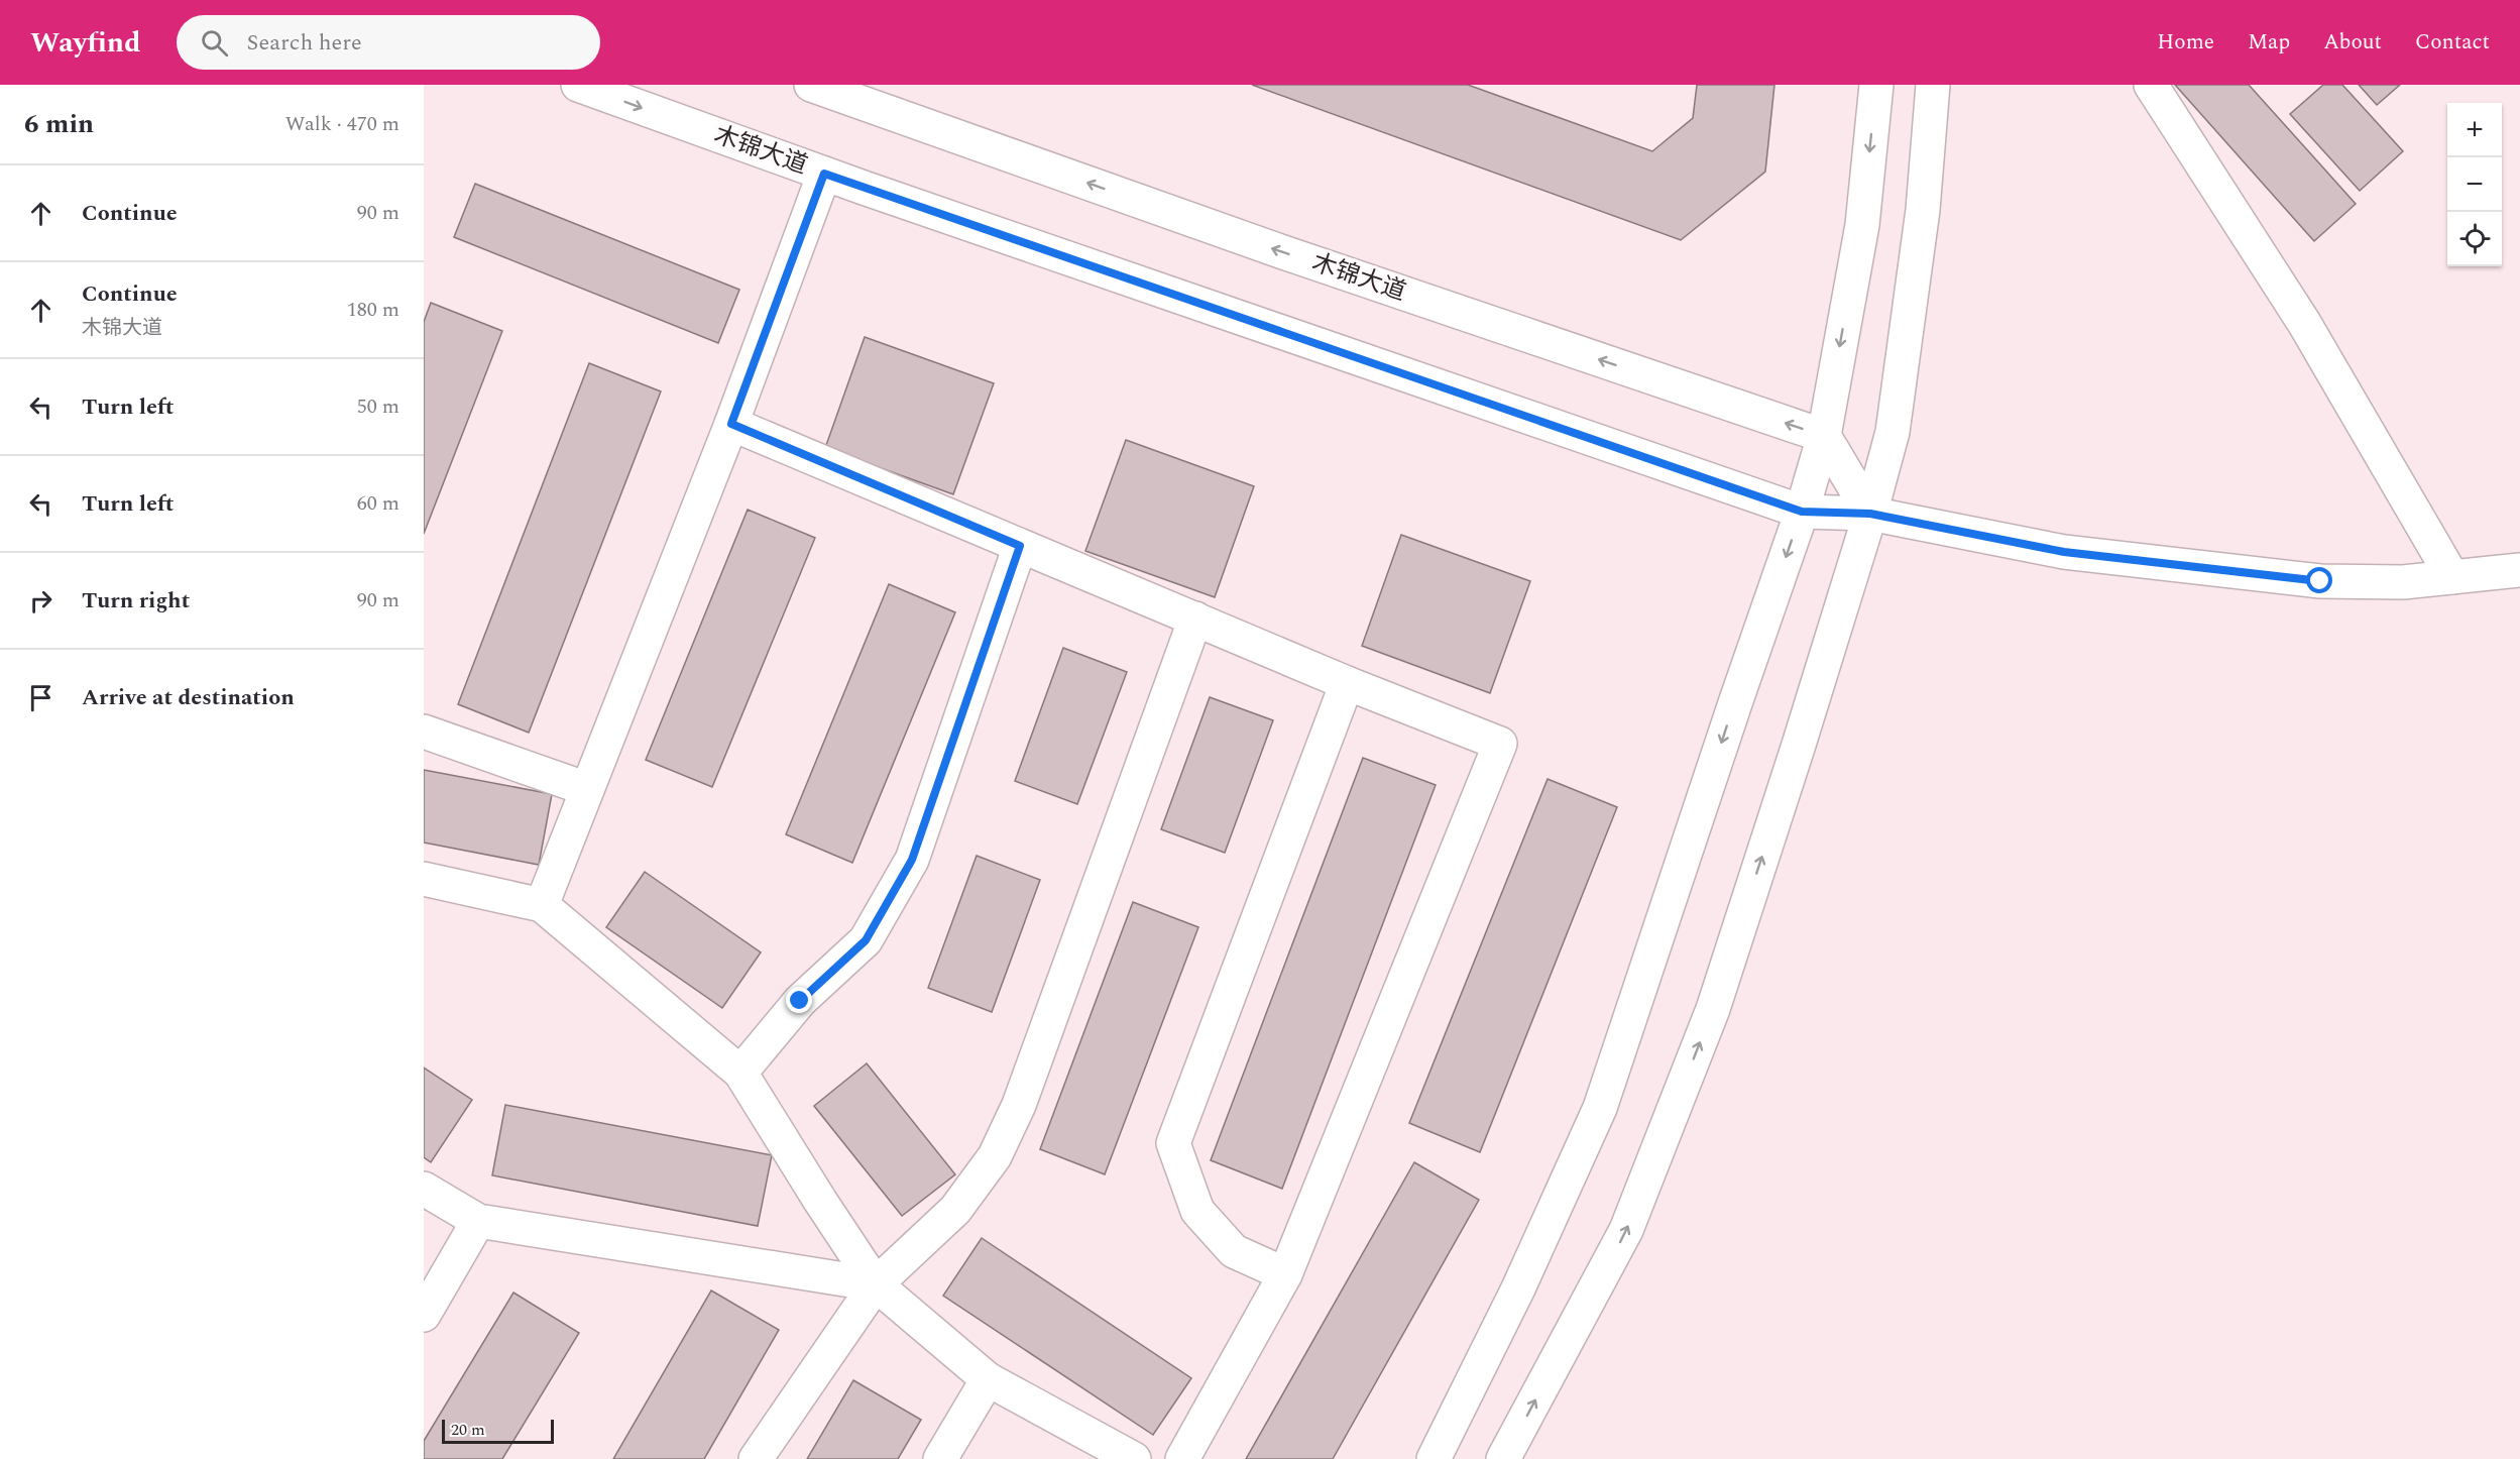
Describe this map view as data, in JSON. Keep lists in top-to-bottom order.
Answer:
{
  "streets": {
    "street": ["木锦大道"]
  },
  "scale_bar": "20 m",
  "page": {
    "header": "Wayfind",
    "search": "Search here",
    "nav": [
      "Home",
      "Map",
      "About",
      "Contact"
    ],
    "heading": ["6 min", "Walk · 470 m"],
    "map_buttons": ["+", "−"],
    "list": [
      ["Continue", "90 m"],
      ["Continue", "木锦大道", "180 m"],
      ["Turn left", "50 m"],
      ["Turn left", "60 m"],
      ["Turn right", "90 m"],
      "Arrive at destination"
    ],
    "scale": "20 m"
  }
}
